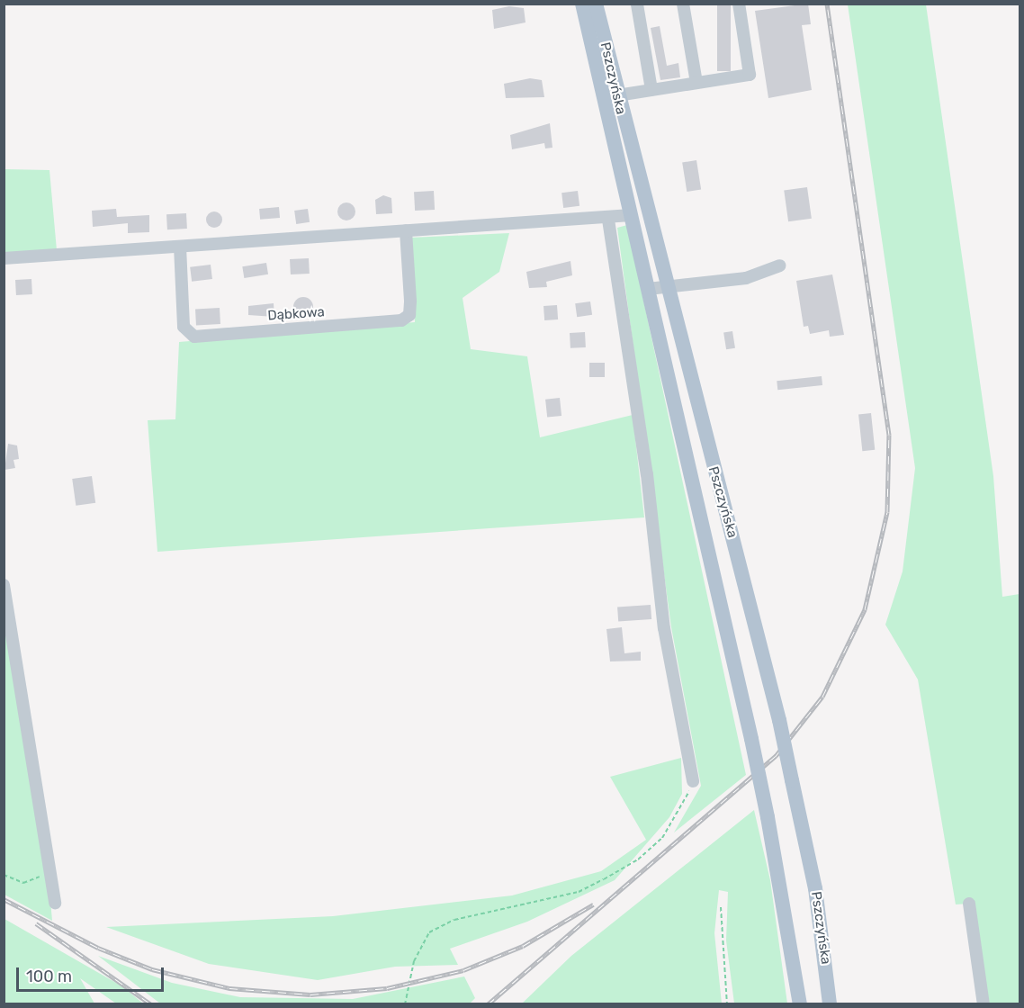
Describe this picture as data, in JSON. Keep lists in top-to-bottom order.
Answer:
{
  "streets": {
    "main road": ["Pszczyńska"],
    "street": ["Dąbkowa"]
  },
  "scale_bar": "100 m"
}
